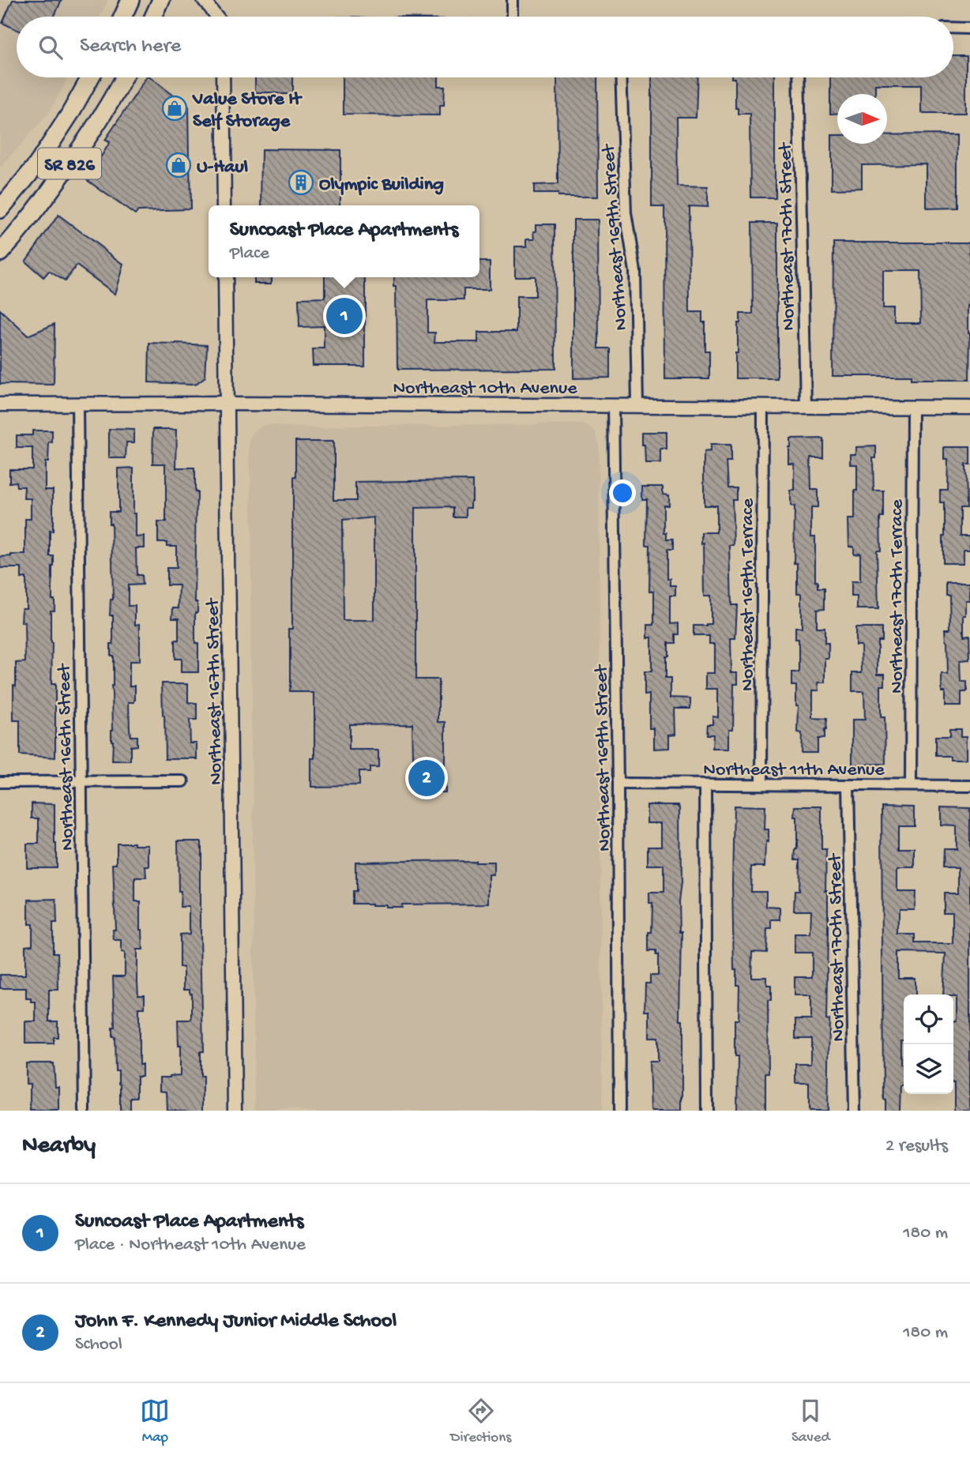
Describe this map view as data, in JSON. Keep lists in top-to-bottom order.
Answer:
{
  "streets": {
    "main road": ["SR 826"],
    "street": [
      "Northeast 170th Street",
      "Northeast 169th Street",
      "Northeast 10th Avenue",
      "Northeast 169th Terrace",
      "Northeast 170th Terrace",
      "Northeast 167th Street",
      "Northeast 166th Street",
      "Northeast 11th Avenue"
    ]
  },
  "crossings": [
    ["Northeast 170th Street", "Northeast 10th Avenue"],
    ["Northeast 170th Street", "Northeast 11th Avenue"],
    ["Northeast 169th Street", "Northeast 10th Avenue"],
    ["Northeast 169th Street", "Northeast 11th Avenue"],
    ["Northeast 10th Avenue", "Northeast 169th Terrace"],
    ["Northeast 10th Avenue", "Northeast 170th Terrace"],
    ["Northeast 10th Avenue", "Northeast 167th Street"],
    ["Northeast 10th Avenue", "Northeast 166th Street"],
    ["Northeast 169th Terrace", "Northeast 11th Avenue"],
    ["Northeast 170th Terrace", "Northeast 11th Avenue"]
  ],
  "places": {
    "shop": ["Value Store It Self Storage", "U-Haul"],
    "building": ["Olympic Building"]
  },
  "north": "right",
  "page": {
    "search": "Search here",
    "popup": ["Suncoast Place Apartments", "Place"],
    "pins": ["1", "2"],
    "heading": ["Nearby", "2 results"],
    "list": [
      {
        "mark": "1",
        "name": "Suncoast Place Apartments",
        "note": "Place · Northeast 10th Avenue",
        "value": "180 m"
      },
      {
        "mark": "2",
        "name": "John F. Kennedy Junior Middle School",
        "note": "School",
        "value": "180 m"
      }
    ],
    "nav": ["Map", "Directions", "Saved"]
  }
}
